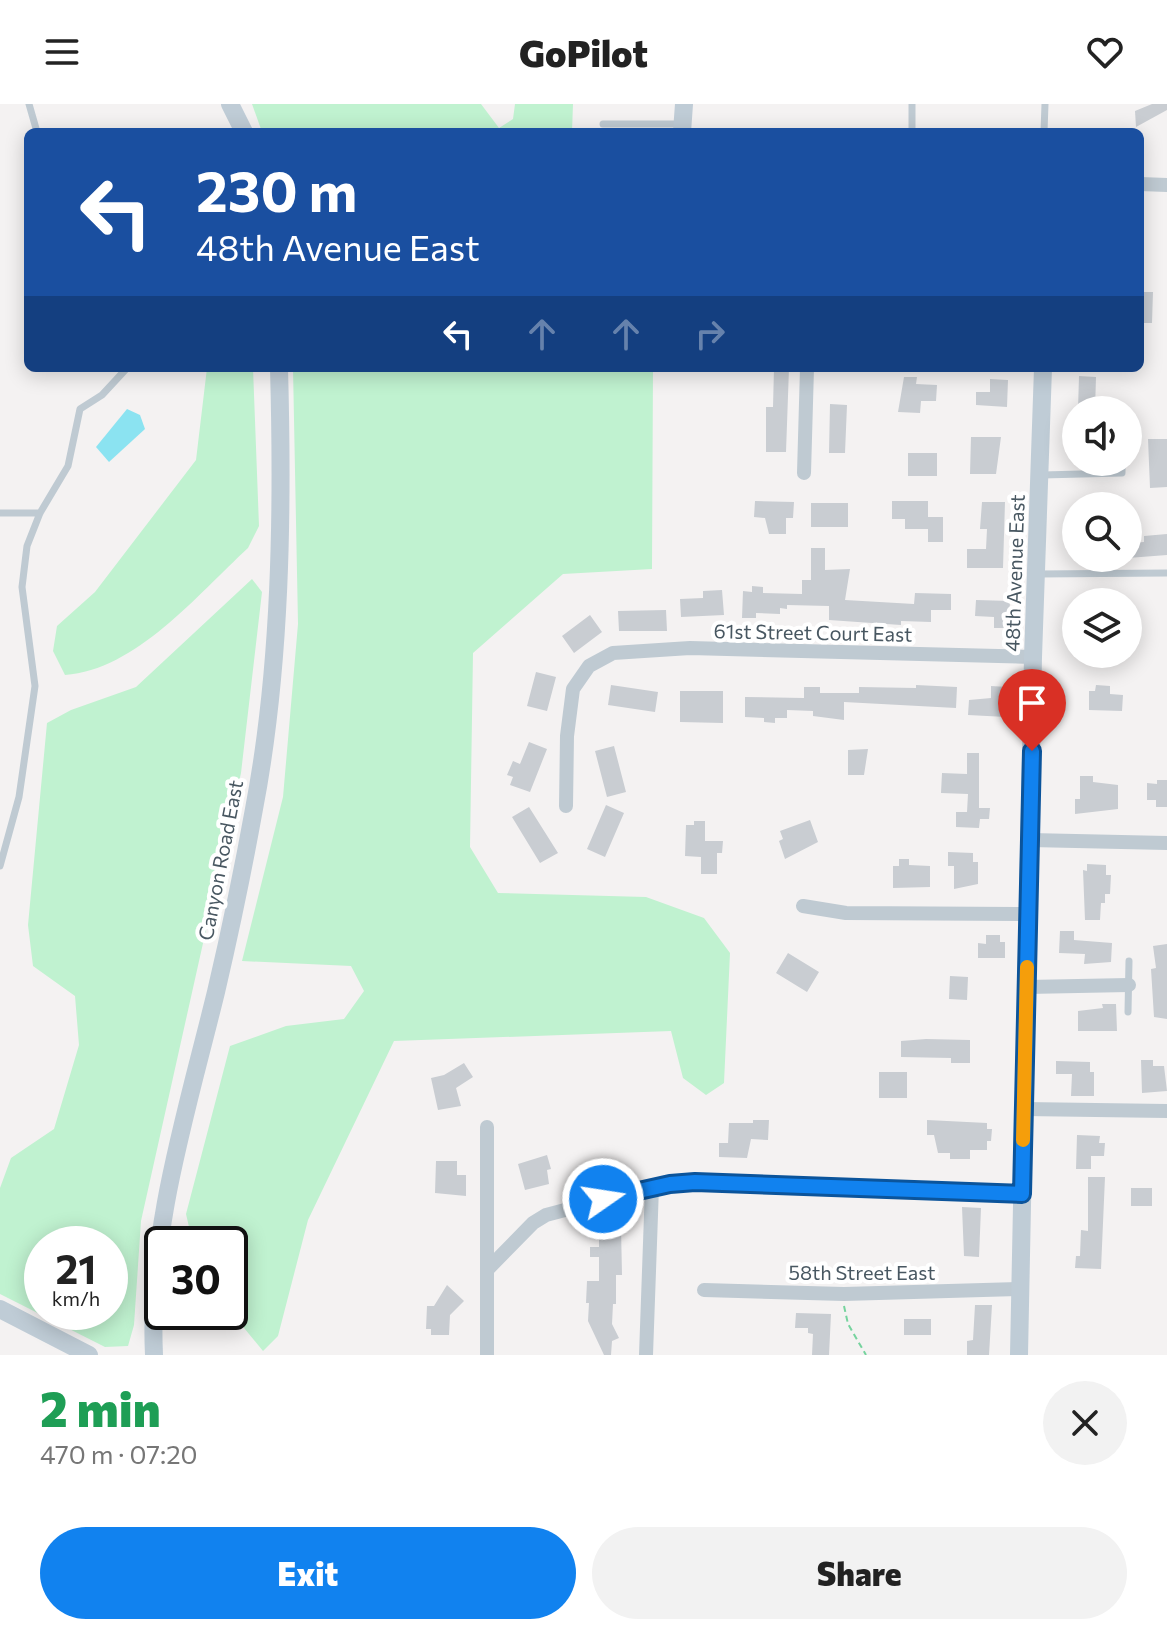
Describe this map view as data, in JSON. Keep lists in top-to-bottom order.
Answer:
{
  "streets": {
    "main road": ["48th Avenue East", "Canyon Road East"],
    "street": ["61st Street Court East", "58th Street East"]
  },
  "crossings": [
    ["48th Avenue East", "61st Street Court East"],
    ["48th Avenue East", "58th Street East"]
  ],
  "page": {
    "header": "GoPilot",
    "turn": ["230 m", "48th Avenue East"],
    "speed": "21 km/h",
    "limit": "30",
    "heading": ["2 min", "470 m · 07:20"],
    "buttons": ["Exit", "Share"]
  }
}
